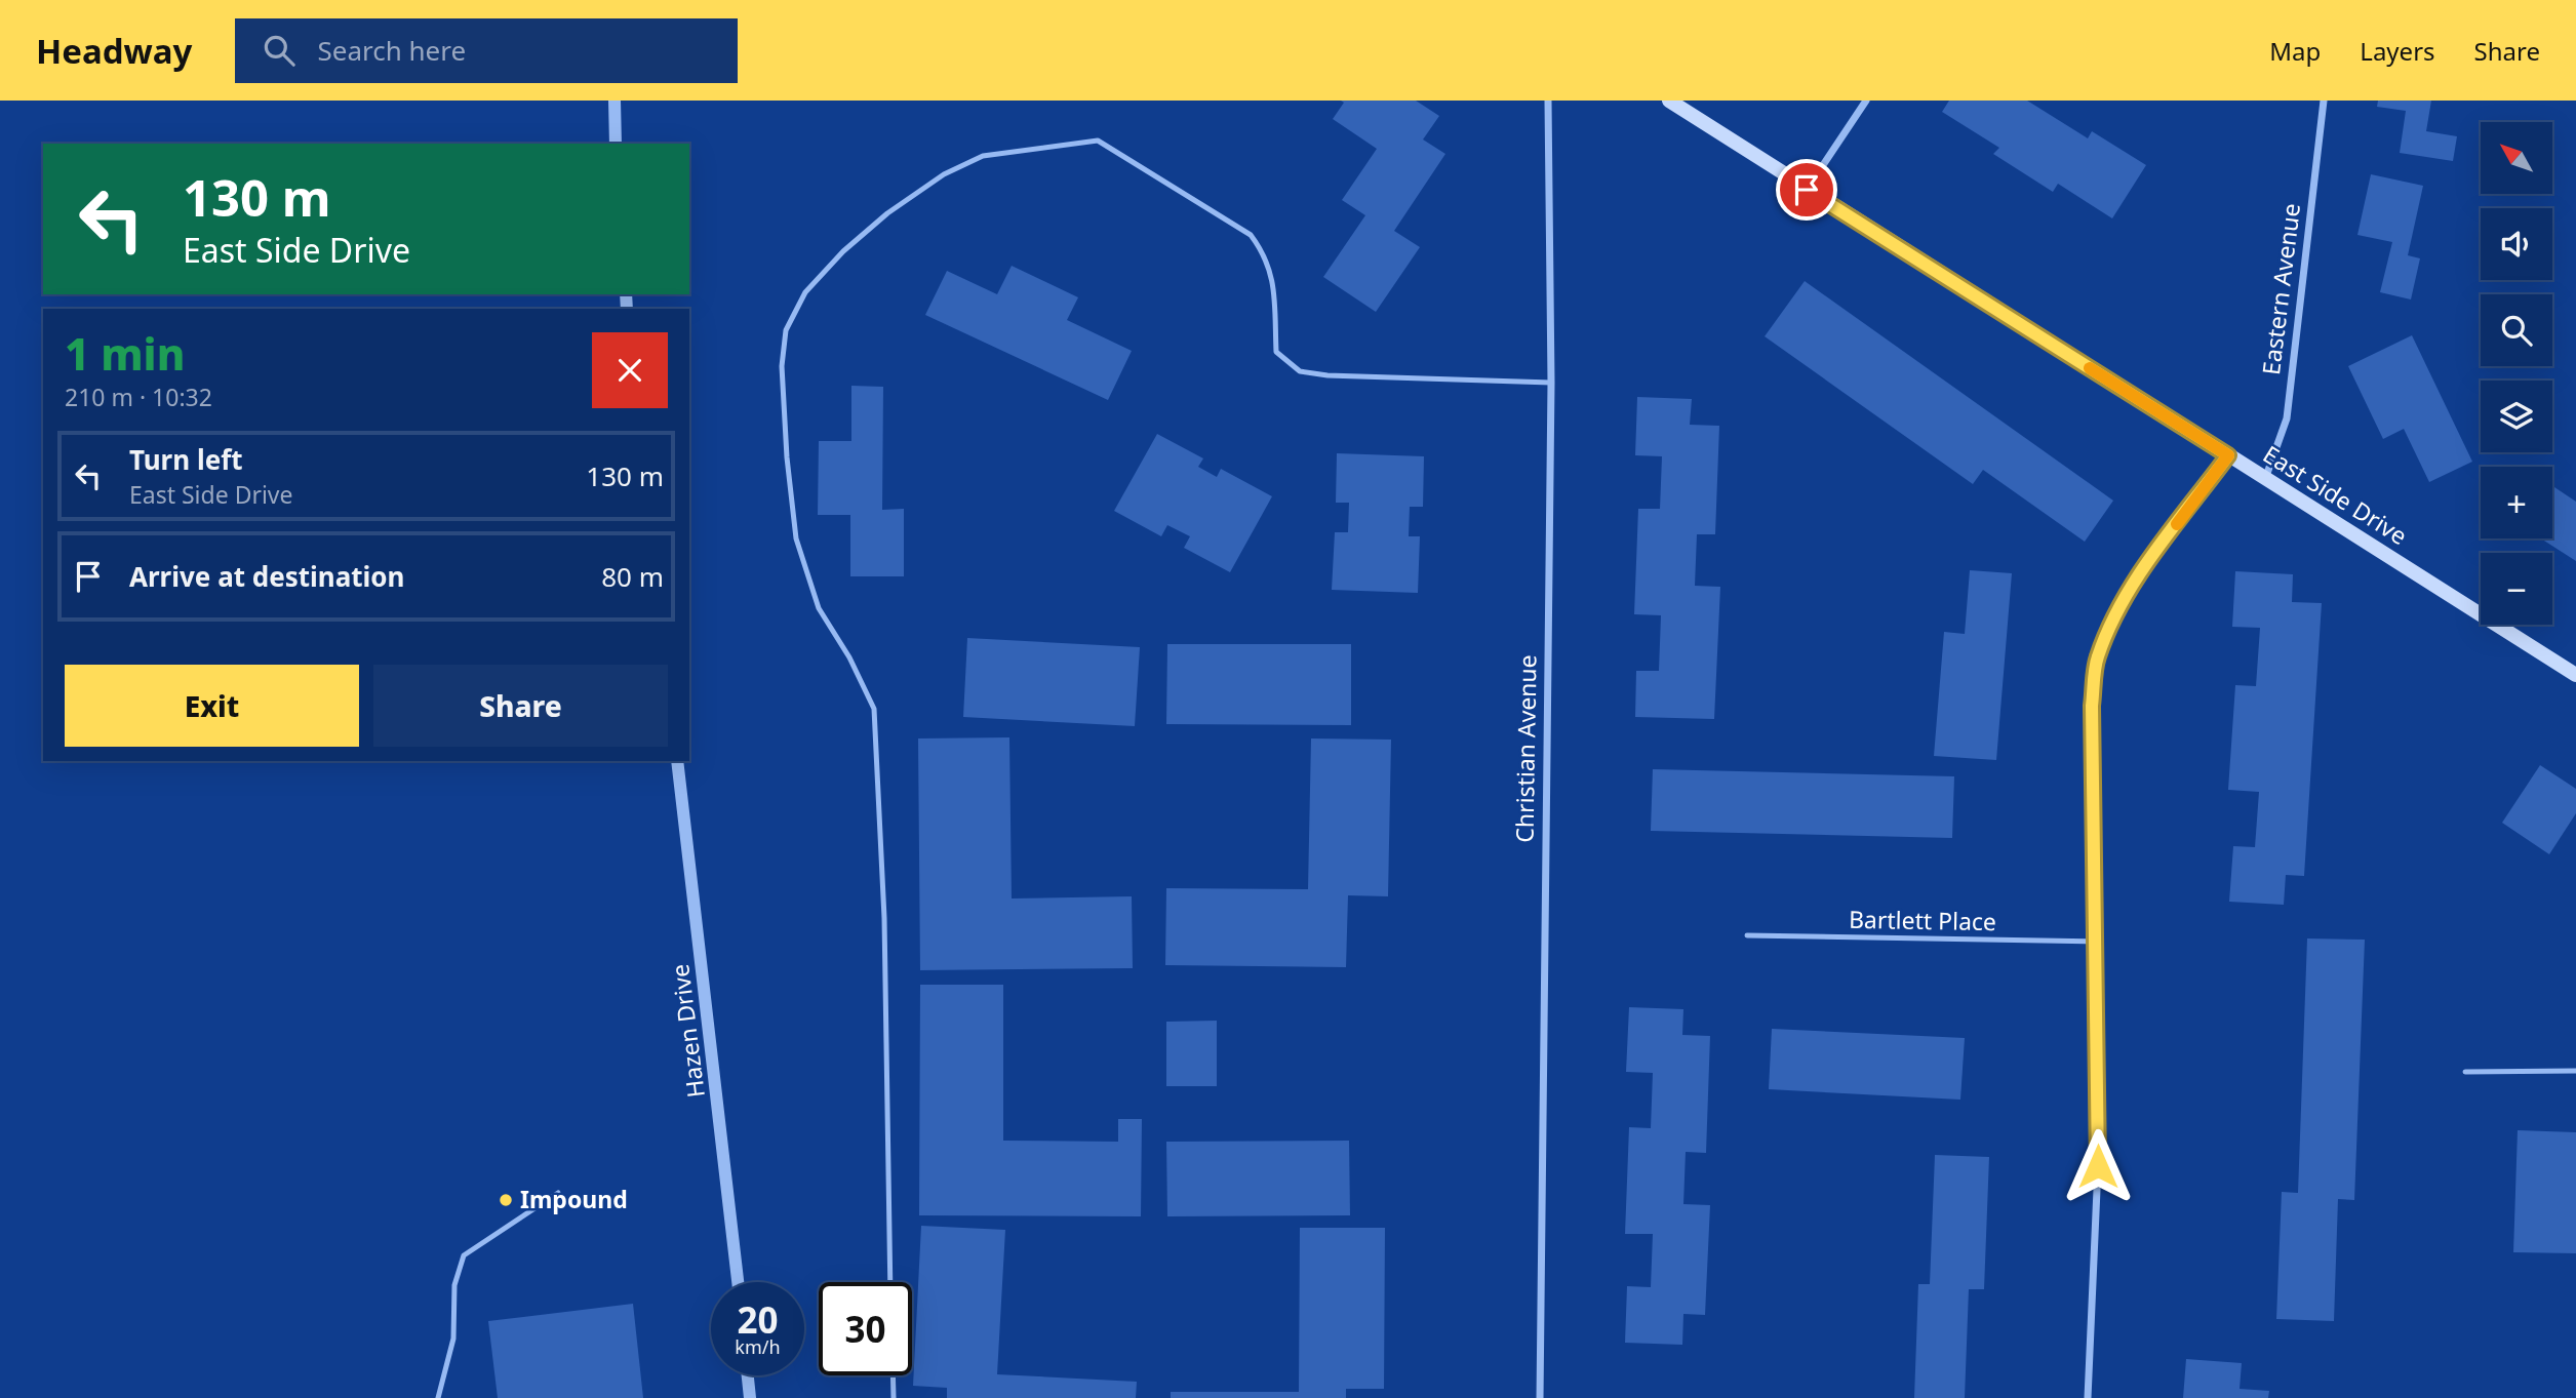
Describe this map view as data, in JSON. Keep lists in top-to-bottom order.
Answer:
{
  "streets": {
    "main road": ["East Side Drive"],
    "street": ["Eastern Avenue", "Christian Avenue", "Hazen Drive"],
    "lane": ["Bartlett Place"]
  },
  "crossings": [
    ["Eastern Avenue", "East Side Drive"]
  ],
  "places": ["Impound"],
  "north": "top left",
  "page": {
    "header": "Headway",
    "search": "Search here",
    "nav": ["Map", "Layers", "Share"],
    "map_buttons": ["+", "−"],
    "turn": ["130 m", "East Side Drive"],
    "heading": ["1 min", "210 m · 10:32"],
    "list": [
      {
        "name": "Turn left",
        "note": "East Side Drive",
        "value": "130 m"
      },
      {
        "name": "Arrive at destination",
        "value": "80 m"
      }
    ],
    "buttons": ["Exit", "Share"],
    "speed": "20 km/h",
    "limit": "30"
  }
}
